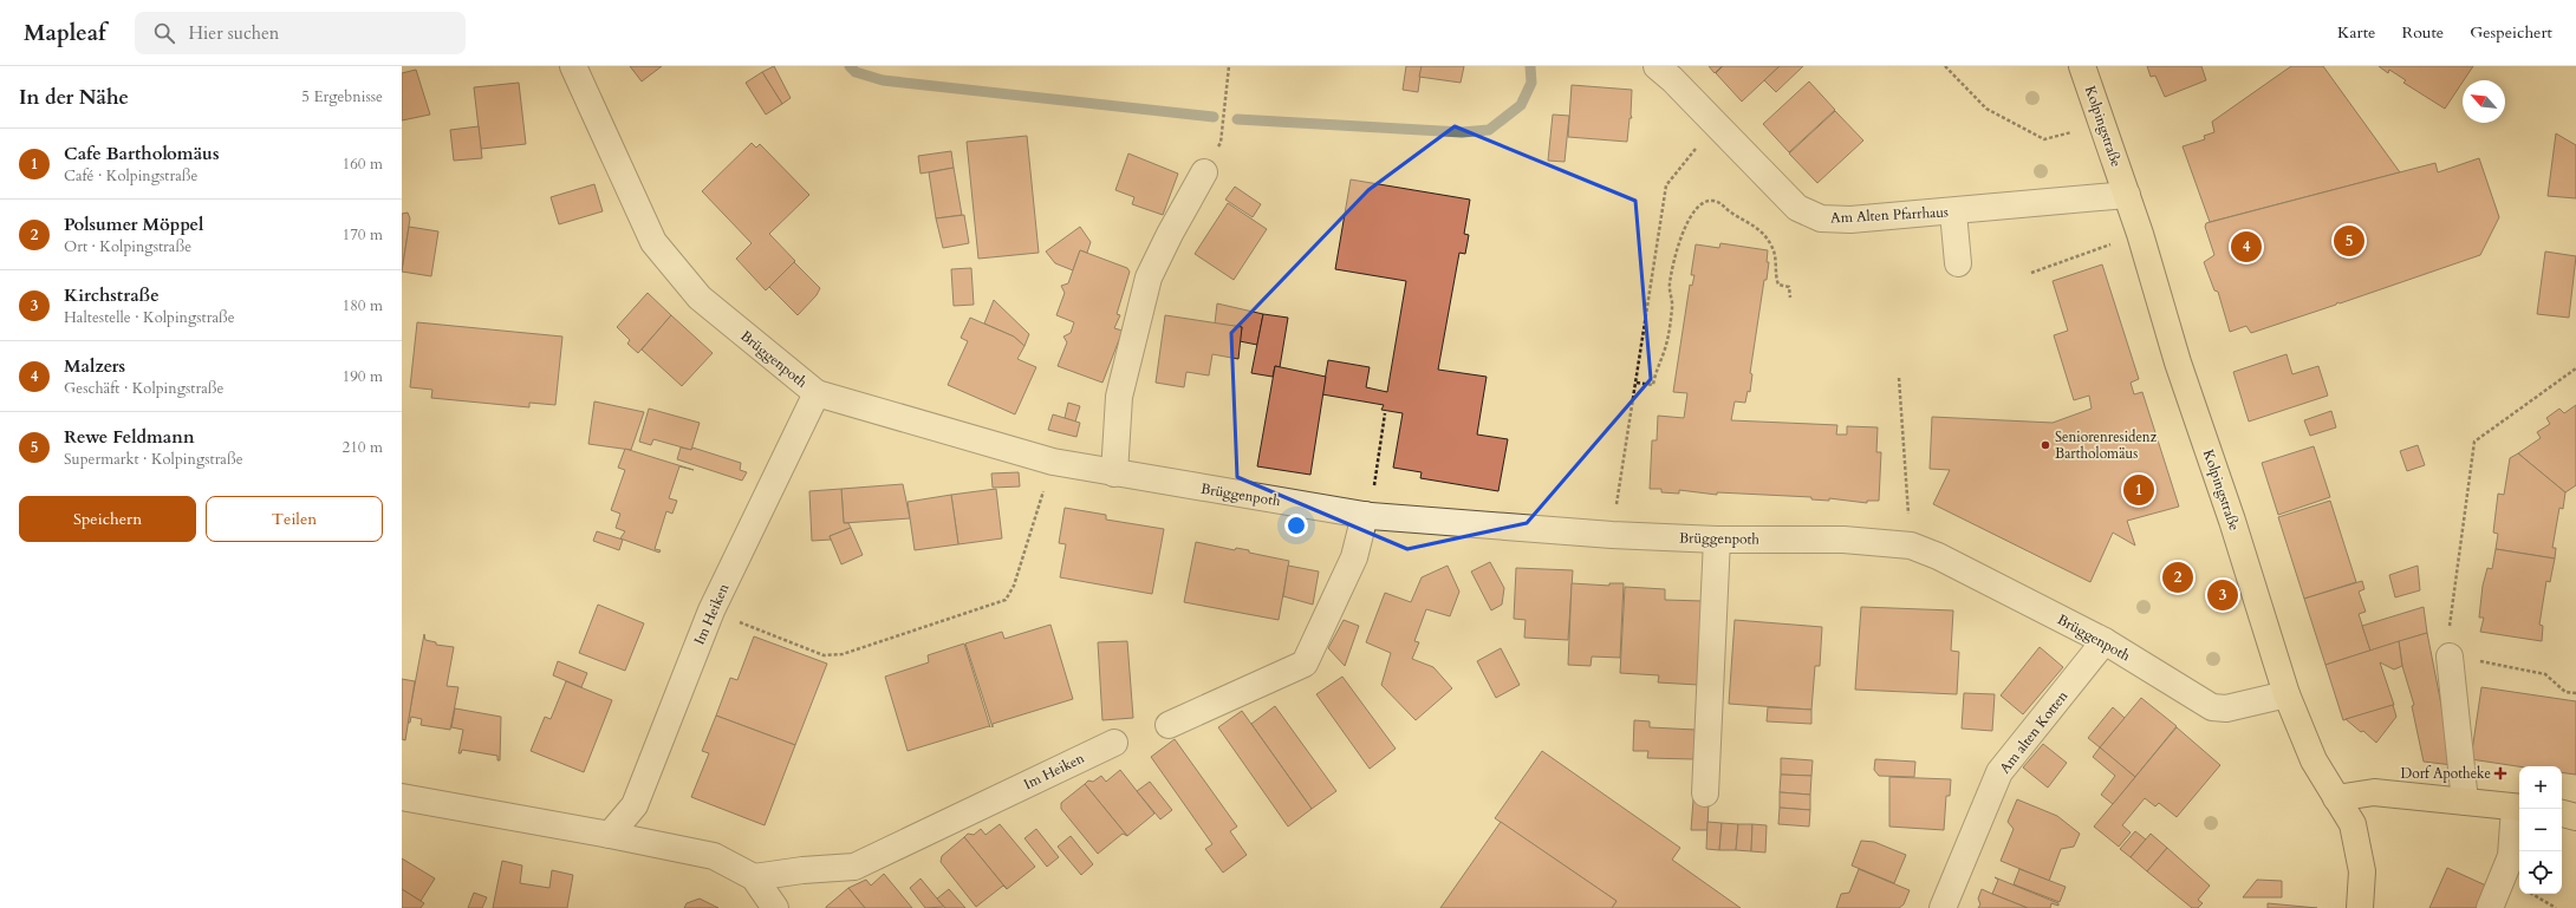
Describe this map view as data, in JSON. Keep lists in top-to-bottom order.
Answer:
{
  "streets": {
    "main road": ["Kolpingstraße"],
    "street": [
      "Am Alten Pfarrhaus",
      "Brüggenpoth",
      "Im Heiken",
      "Am alten Kotten"
    ]
  },
  "crossings": [
    ["Kolpingstraße", "Am Alten Pfarrhaus"],
    ["Kolpingstraße", "Brüggenpoth"],
    ["Brüggenpoth", "Im Heiken"],
    ["Brüggenpoth", "Am alten Kotten"]
  ],
  "places": {
    "other": ["Seniorenresidenz Bartholomäus"],
    "health": ["Dorf Apotheke"]
  },
  "north": "top left",
  "page": {
    "header": "Mapleaf",
    "search": "Hier suchen",
    "nav": ["Karte", "Route", "Gespeichert"],
    "heading": ["In der Nähe", "5 Ergebnisse"],
    "list": [
      {
        "mark": "1",
        "name": "Cafe Bartholomäus",
        "note": "Café · Kolpingstraße",
        "value": "160 m"
      },
      {
        "mark": "2",
        "name": "Polsumer Möppel",
        "note": "Ort · Kolpingstraße",
        "value": "170 m"
      },
      {
        "mark": "3",
        "name": "Kirchstraße",
        "note": "Haltestelle · Kolpingstraße",
        "value": "180 m"
      },
      {
        "mark": "4",
        "name": "Malzers",
        "note": "Geschäft · Kolpingstraße",
        "value": "190 m"
      },
      {
        "mark": "5",
        "name": "Rewe Feldmann",
        "note": "Supermarkt · Kolpingstraße",
        "value": "210 m"
      }
    ],
    "pins": [
      "5",
      "4",
      "1",
      "2",
      "3"
    ],
    "buttons": ["Speichern", "Teilen"],
    "map_buttons": ["+", "−"]
  }
}
